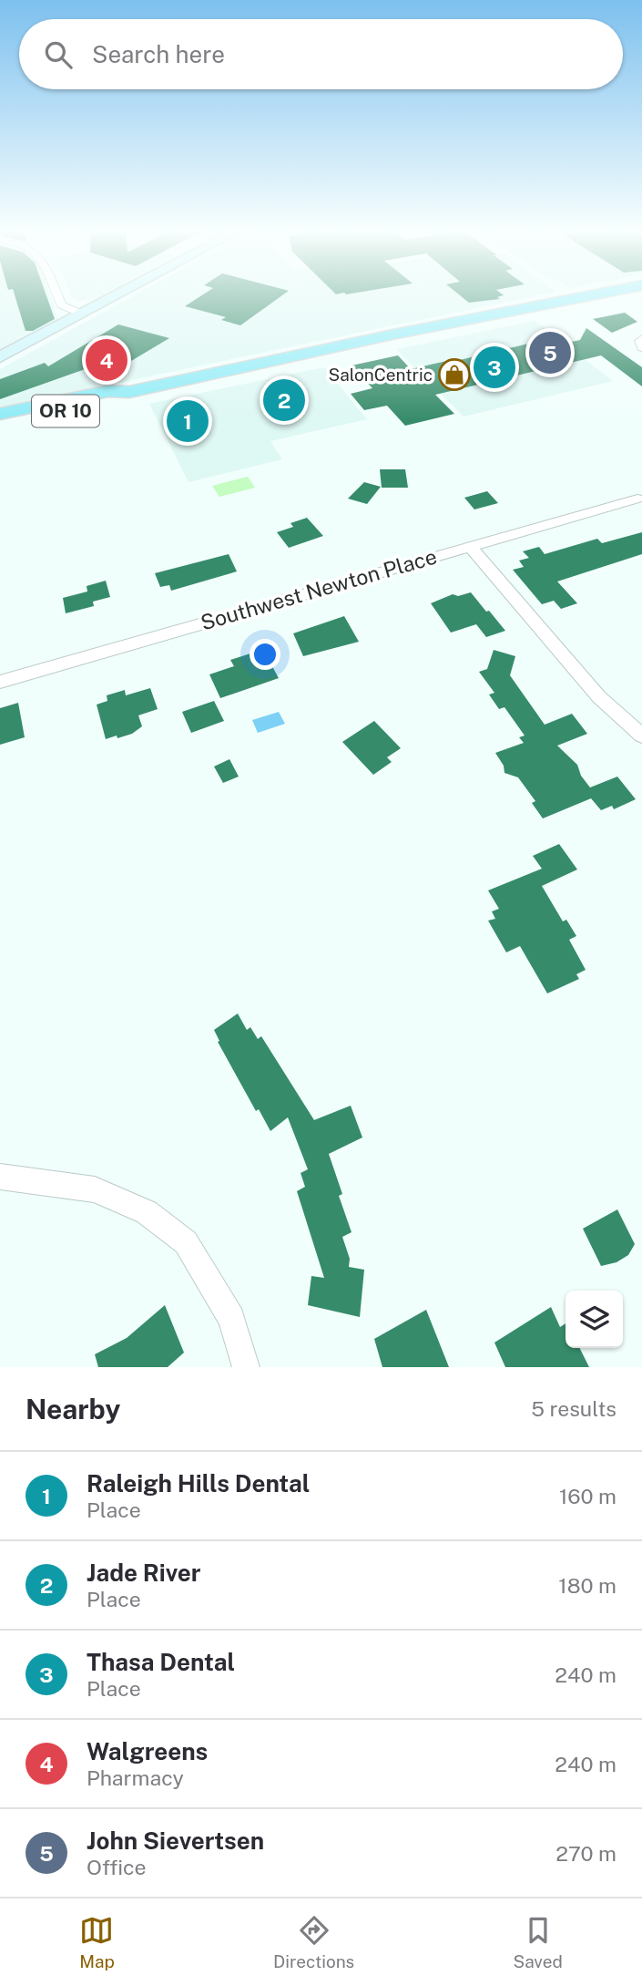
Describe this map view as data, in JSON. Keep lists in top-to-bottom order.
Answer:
{
  "streets": {
    "main road": ["OR 10"],
    "street": ["Southwest Newton Place"]
  },
  "places": {
    "shop": ["SalonCentric"]
  },
  "page": {
    "search": "Search here",
    "pins": [
      "5",
      "4",
      "3",
      "2",
      "1"
    ],
    "heading": ["Nearby", "5 results"],
    "list": [
      {
        "mark": "1",
        "name": "Raleigh Hills Dental",
        "note": "Place",
        "value": "160 m"
      },
      {
        "mark": "2",
        "name": "Jade River",
        "note": "Place",
        "value": "180 m"
      },
      {
        "mark": "3",
        "name": "Thasa Dental",
        "note": "Place",
        "value": "240 m"
      },
      {
        "mark": "4",
        "name": "Walgreens",
        "note": "Pharmacy",
        "value": "240 m"
      },
      {
        "mark": "5",
        "name": "John Sievertsen",
        "note": "Office",
        "value": "270 m"
      }
    ],
    "nav": ["Map", "Directions", "Saved"]
  }
}
